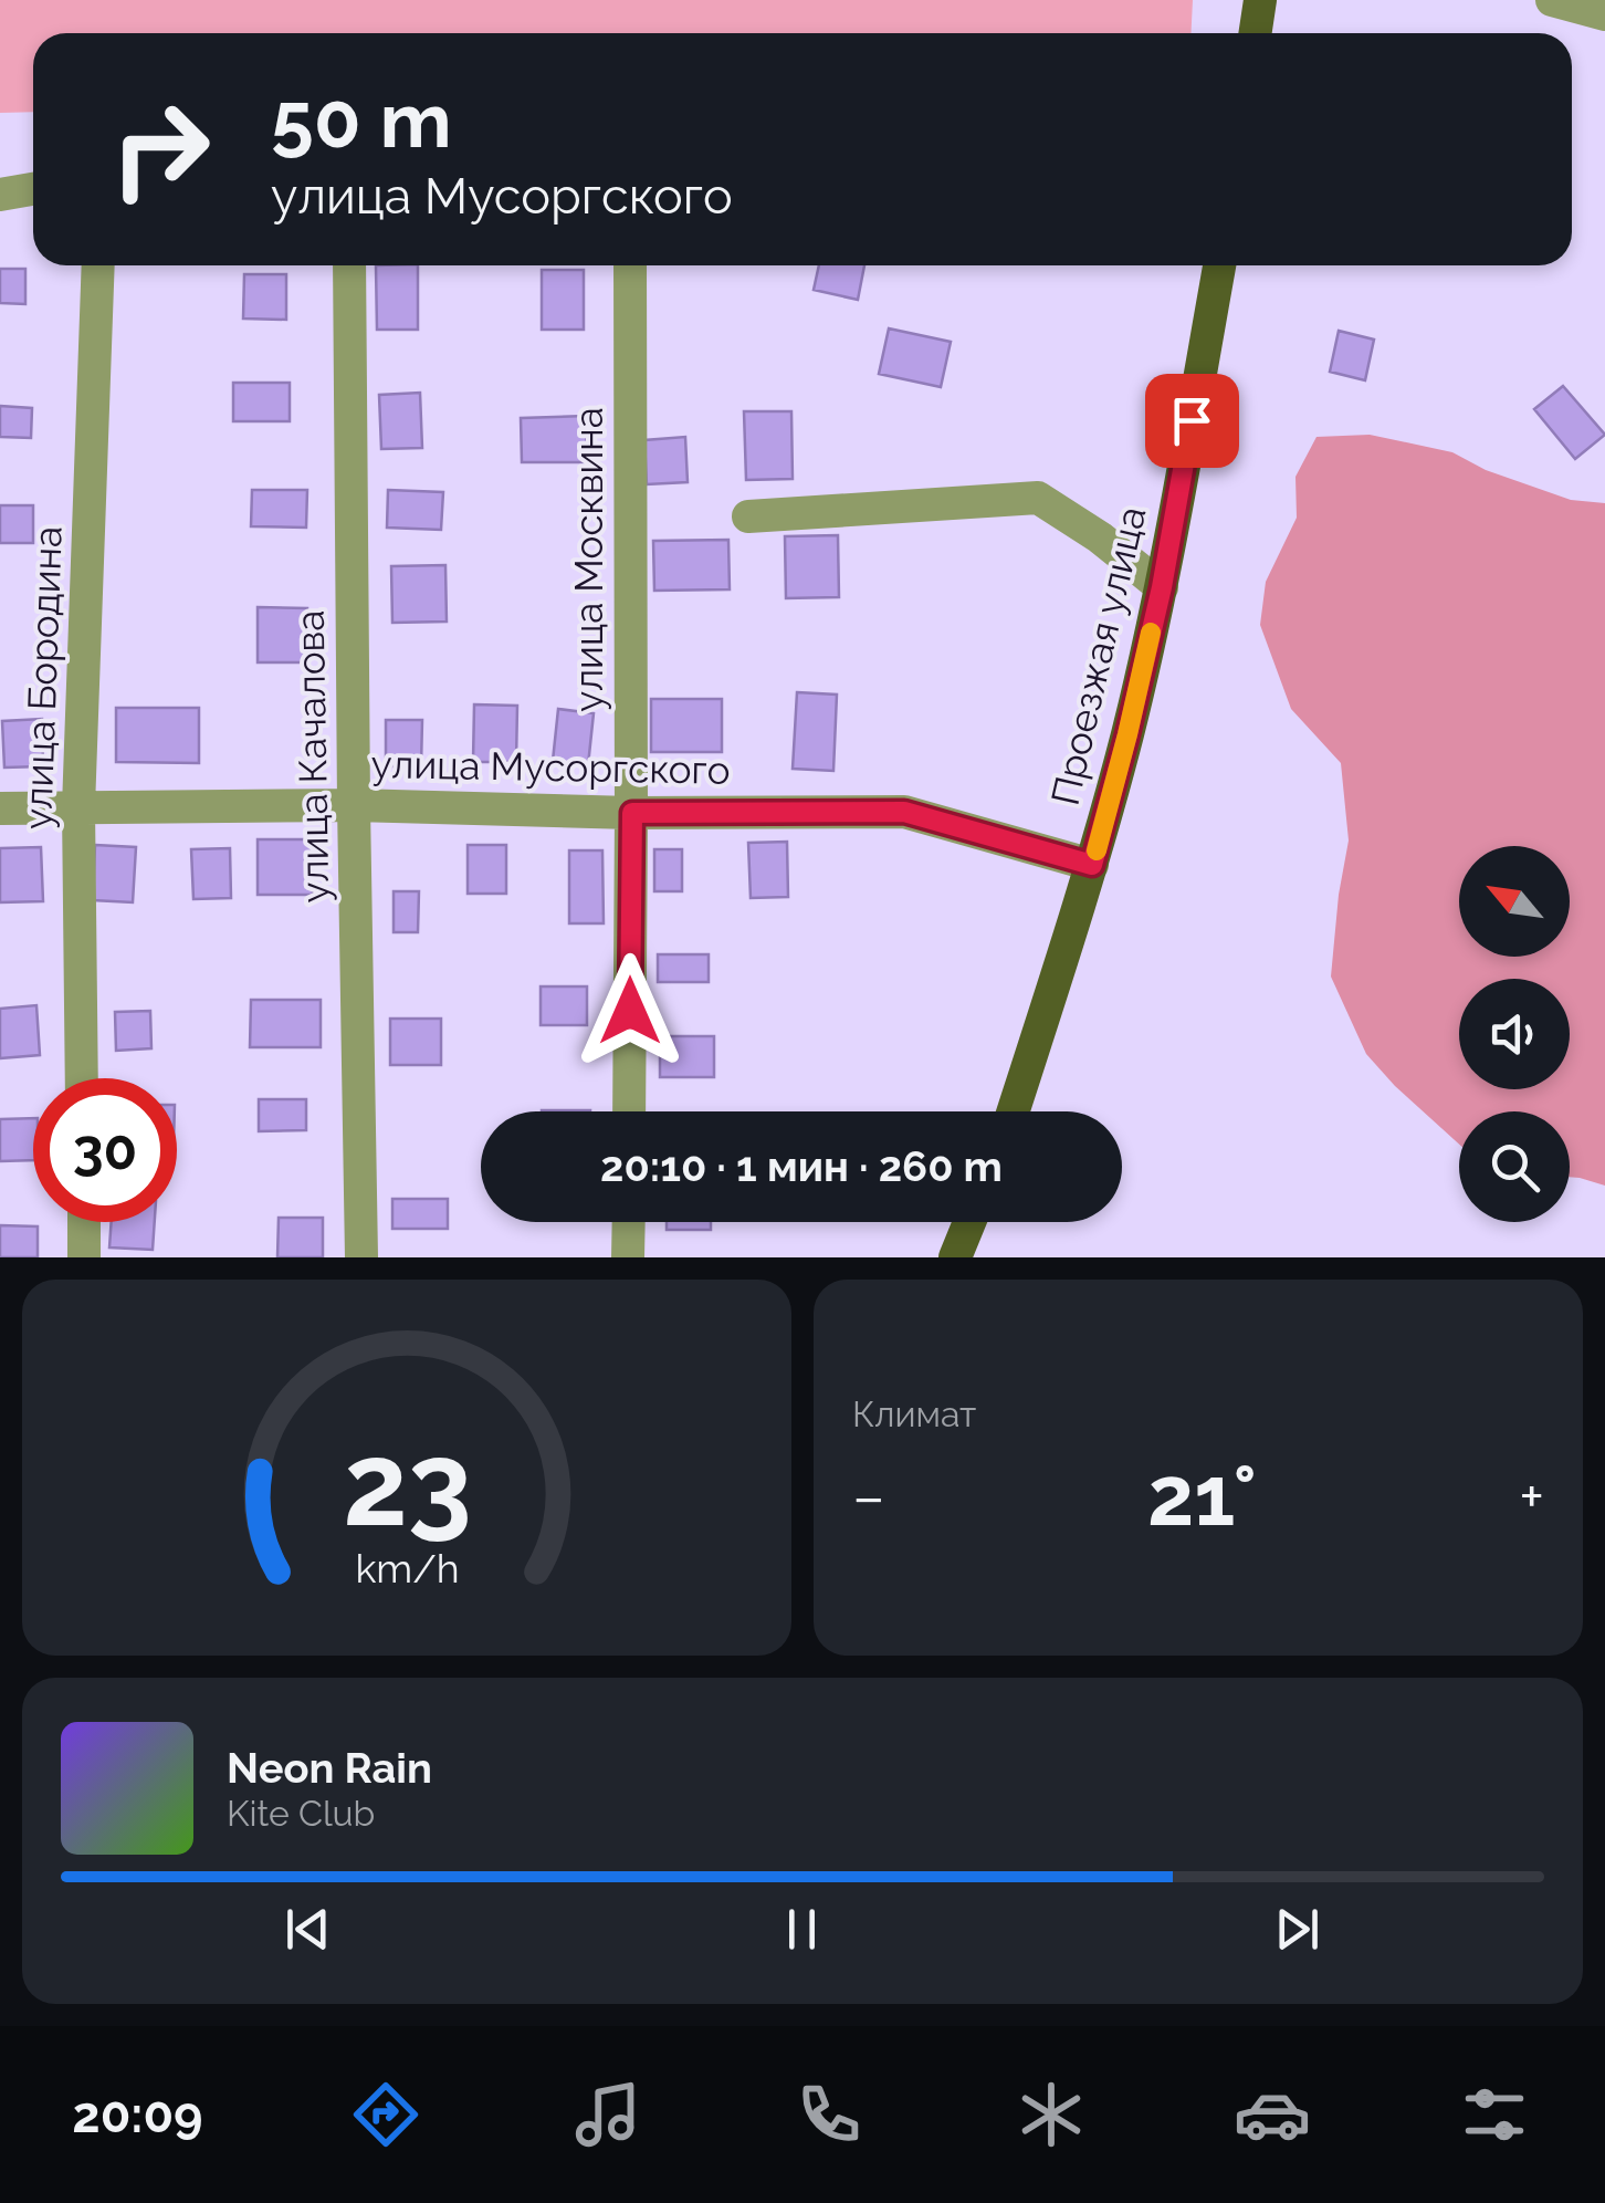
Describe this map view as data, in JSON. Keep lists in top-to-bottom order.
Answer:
{
  "streets": {
    "main road": ["Проезжая улица"],
    "street": [
      "улица Москвина",
      "улица Бородина",
      "улица Качалова",
      "улица Мусоргского"
    ]
  },
  "crossings": [
    ["улица Москвина", "улица Мусоргского"],
    ["Проезжая улица", "улица Мусоргского"],
    ["улица Бородина", "улица Мусоргского"],
    ["улица Качалова", "улица Мусоргского"]
  ],
  "north": "top left",
  "page": {
    "turn": ["50 m", "улица Мусоргского"],
    "limit": "30",
    "trip": "20:10 · 1 мин · 260 m",
    "tile": "Климат",
    "heat": ["−", "21°", "+"],
    "song": ["Neon Rain", "Kite Club"],
    "tabs": "20:09",
    "gauge": ["23", "km/h"]
  }
}
